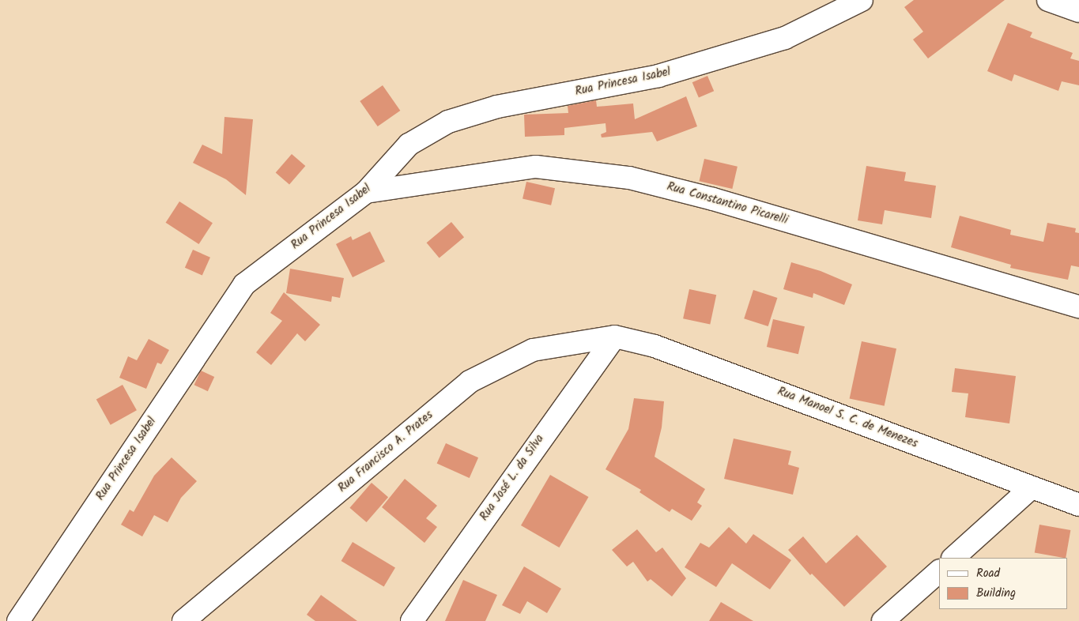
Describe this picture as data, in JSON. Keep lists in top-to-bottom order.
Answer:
{
  "streets": {
    "street": [
      "Rua Princesa Isabel",
      "Rua Constantino Picarelli",
      "Rua Manoel S. C. de Menezes",
      "Rua Francisco A. Prates",
      "Rua José L. da Silva"
    ]
  },
  "crossings": [
    ["Rua Princesa Isabel", "Rua Constantino Picarelli"],
    ["Rua Manoel S. C. de Menezes", "Rua Francisco A. Prates"],
    ["Rua Manoel S. C. de Menezes", "Rua José L. da Silva"],
    ["Rua Francisco A. Prates", "Rua José L. da Silva"]
  ],
  "legend": ["Road", "Building"]
}
